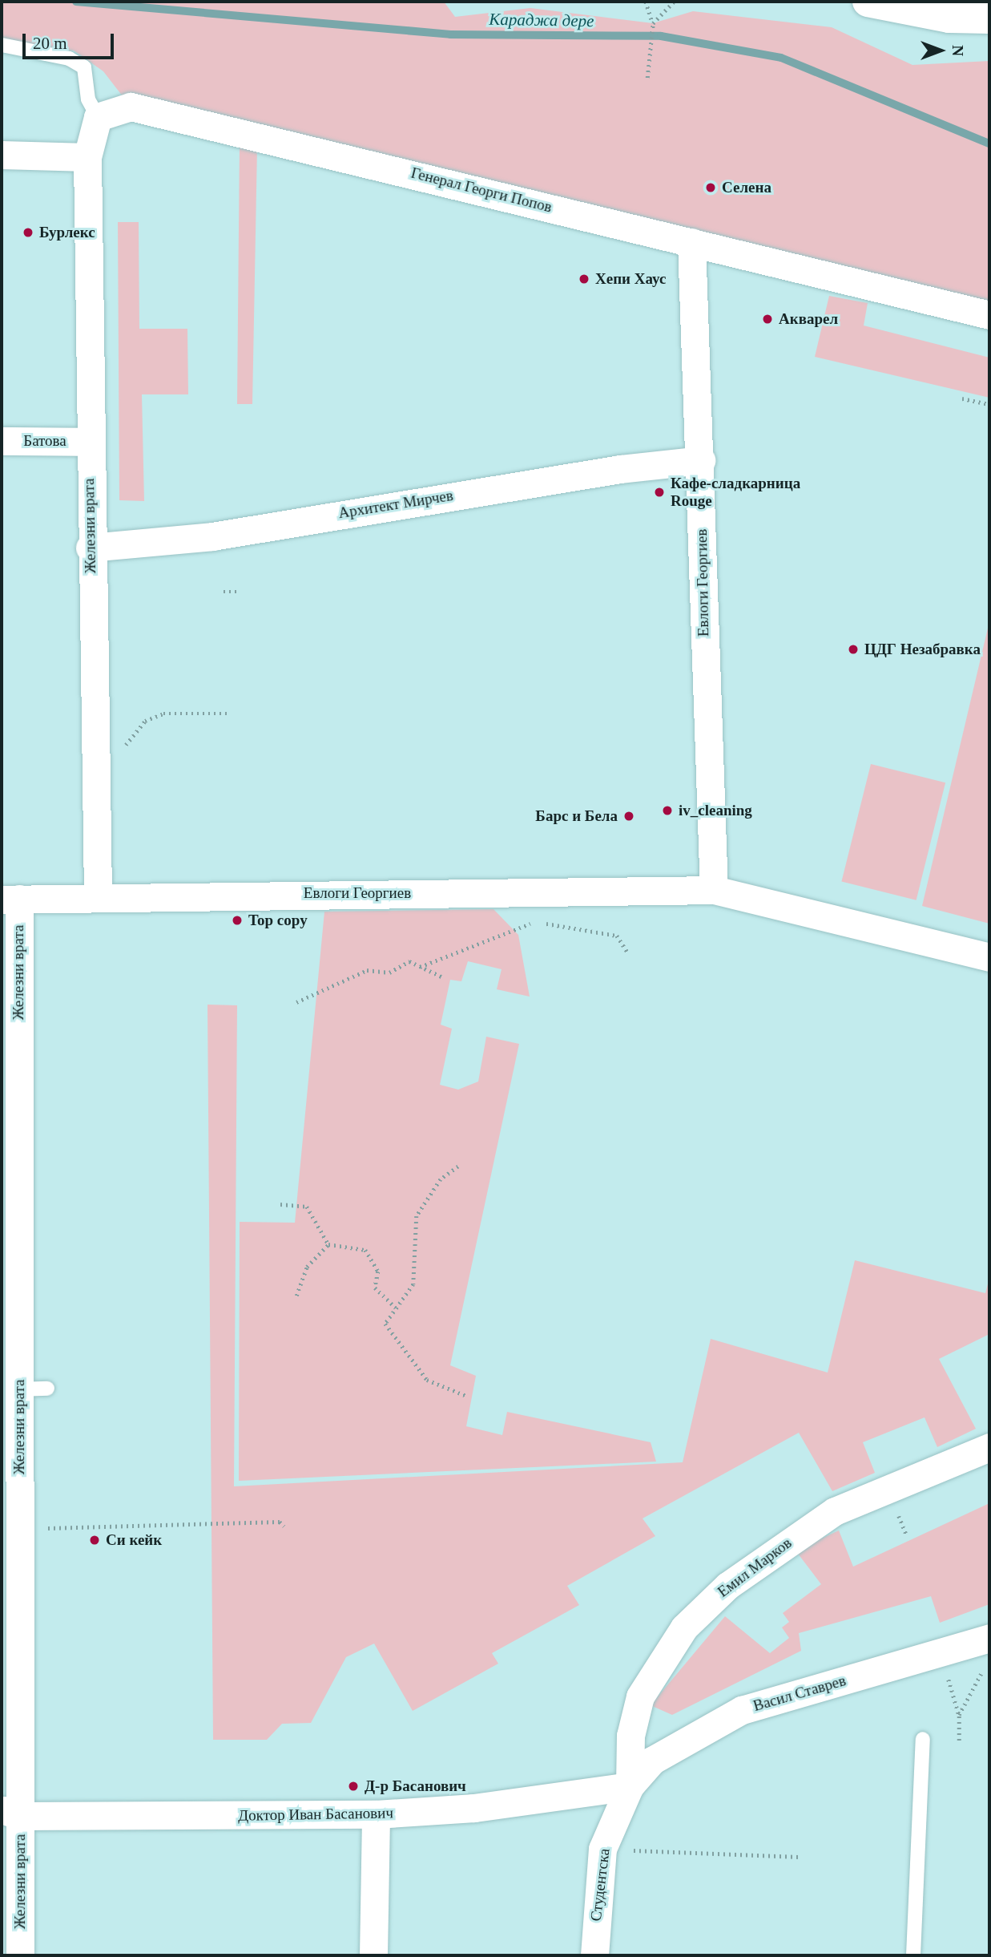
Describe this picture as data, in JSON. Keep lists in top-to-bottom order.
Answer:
{
  "streets": {
    "street": [
      "Генерал Георги Попов",
      "Батова",
      "Архитект Мирчев",
      "Железни врата",
      "Евлоги Георгиев",
      "Емил Марков",
      "Васил Ставрев",
      "Доктор Иван Басанович",
      "Студентска"
    ]
  },
  "crossings": [
    ["Генерал Георги Попов", "Евлоги Георгиев"],
    ["Батова", "Железни врата"],
    ["Архитект Мирчев", "Железни врата"],
    ["Архитект Мирчев", "Евлоги Георгиев"],
    ["Железни врата", "Евлоги Георгиев"],
    ["Железни врата", "Доктор Иван Басанович"],
    ["Емил Марков", "Васил Ставрев"],
    ["Емил Марков", "Доктор Иван Басанович"],
    ["Емил Марков", "Студентска"],
    ["Васил Ставрев", "Доктор Иван Басанович"],
    ["Васил Ставрев", "Студентска"],
    ["Доктор Иван Басанович", "Студентска"]
  ],
  "water": ["Караджа дере"],
  "places": [
    "Селена",
    "Бурлекс",
    "Хепи Хаус",
    "Акварел",
    "Кафе-сладкарница Rouge",
    "ЦДГ Незабравка",
    "iv_cleaning",
    "Барс и Бела",
    "Top copy",
    "Си кейк",
    "Д-р Басанович"
  ],
  "scale_bar": "20 m",
  "north": "right"
}
